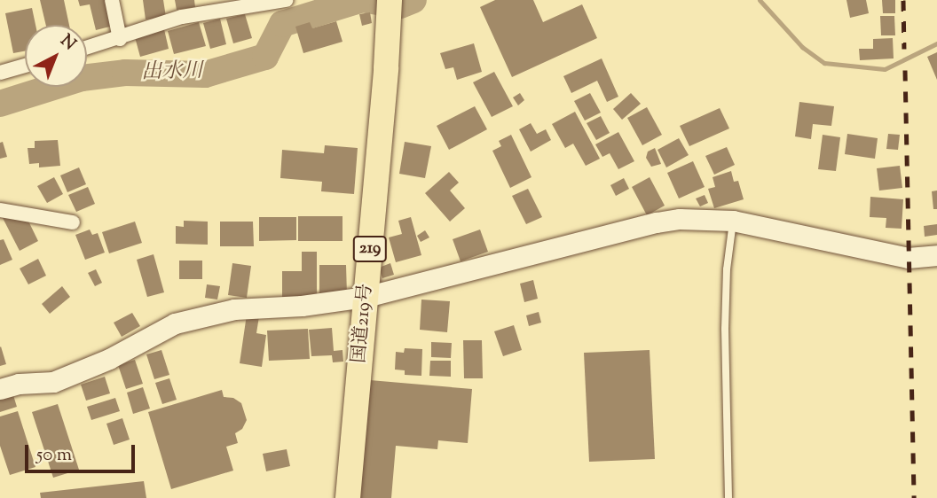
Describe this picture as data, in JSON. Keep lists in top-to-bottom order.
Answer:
{
  "streets": {
    "highway": ["219", "国道219号"]
  },
  "water": ["出水川"],
  "scale_bar": "50 m",
  "north": "top right"
}
